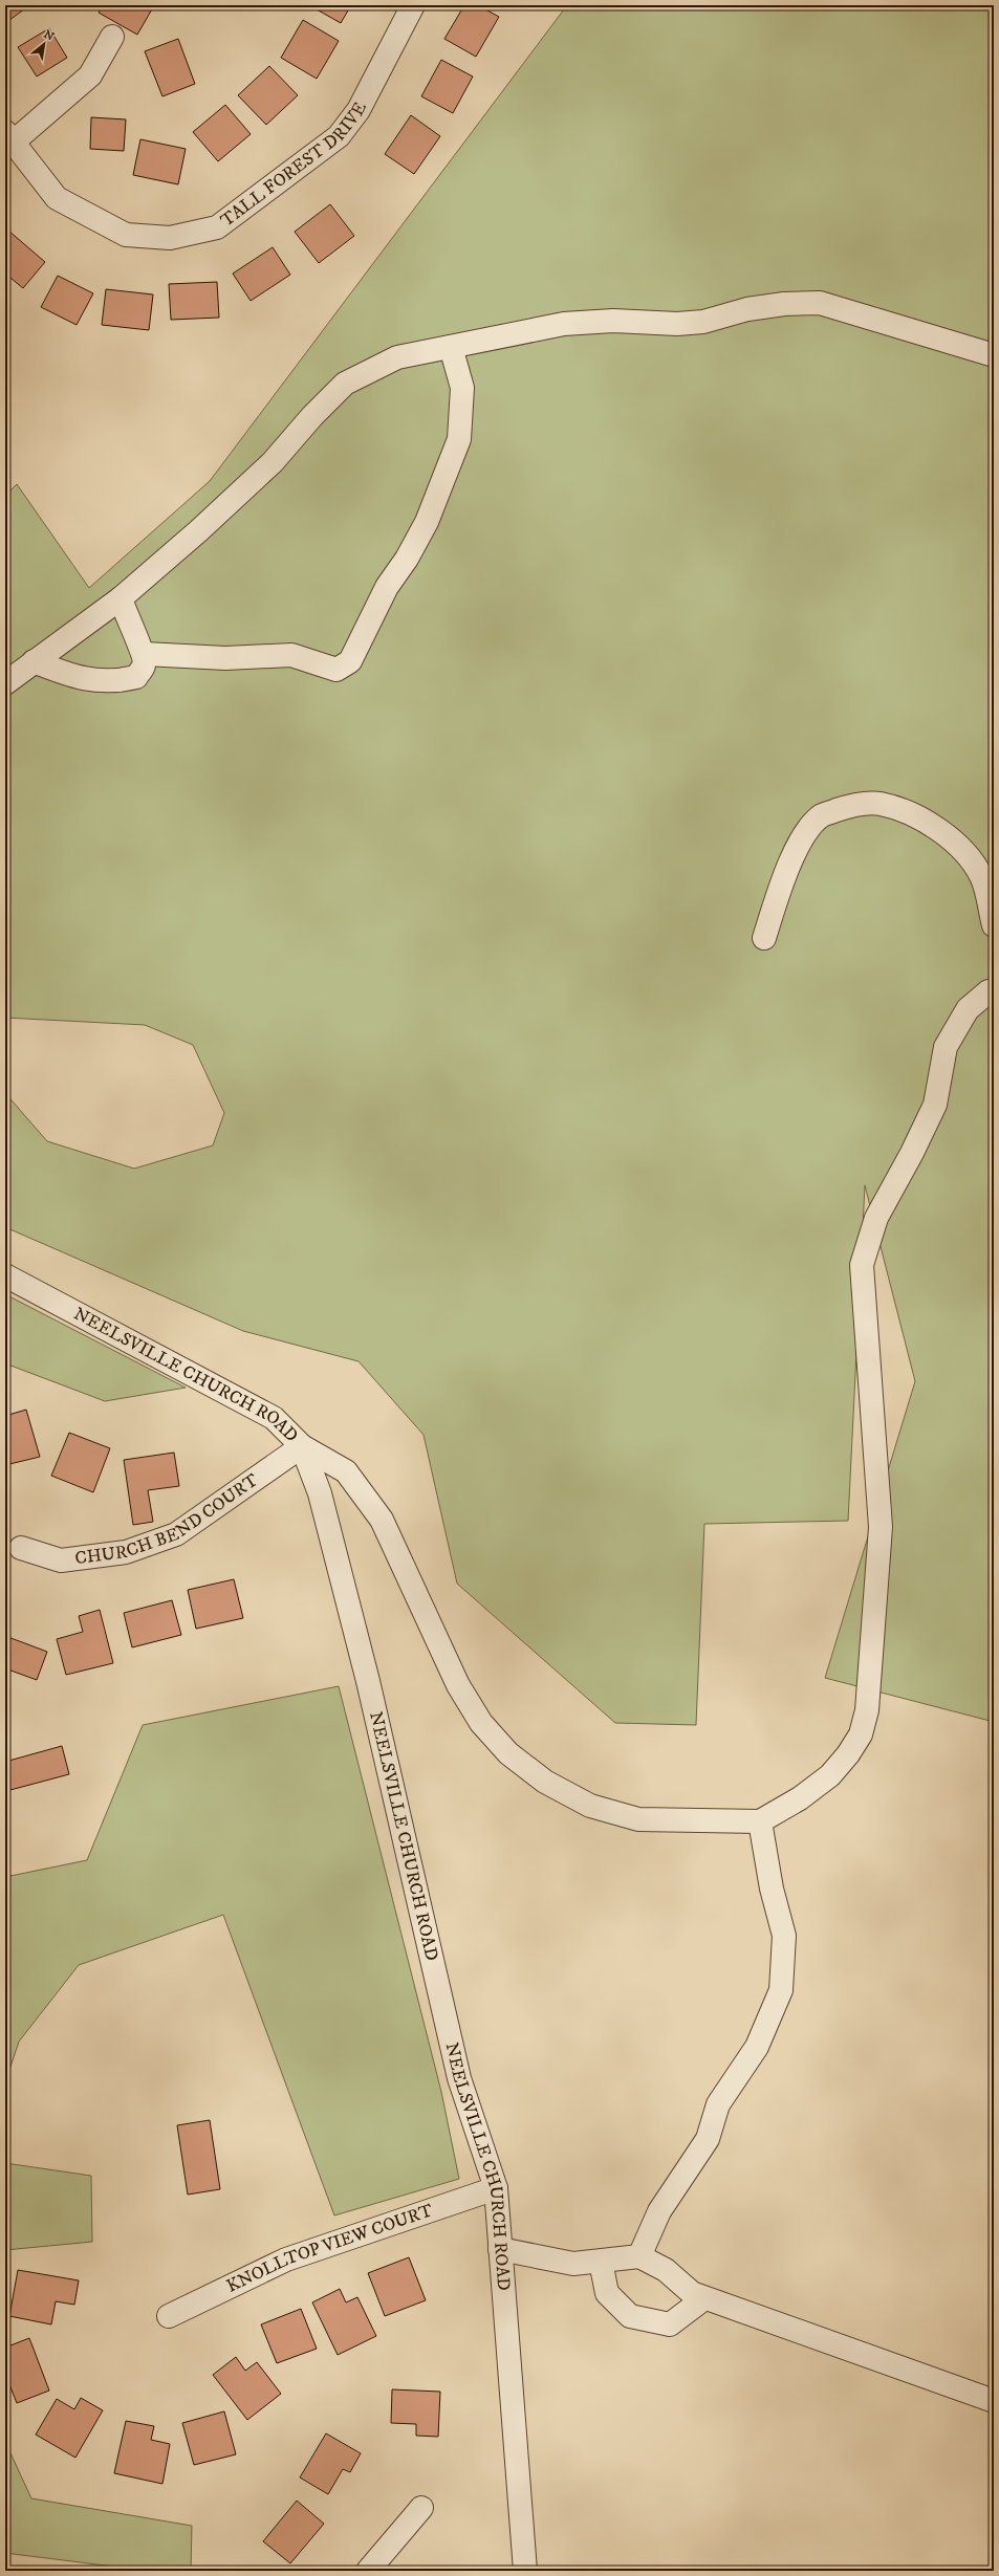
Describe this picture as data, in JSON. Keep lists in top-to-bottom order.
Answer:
{
  "streets": {
    "street": [
      "TALL FOREST DRIVE",
      "NEELSVILLE CHURCH ROAD",
      "CHURCH BEND COURT",
      "KNOLLTOP VIEW COURT"
    ]
  },
  "crossings": [
    ["NEELSVILLE CHURCH ROAD", "CHURCH BEND COURT"],
    ["NEELSVILLE CHURCH ROAD", "KNOLLTOP VIEW COURT"]
  ],
  "north": "top right"
}
